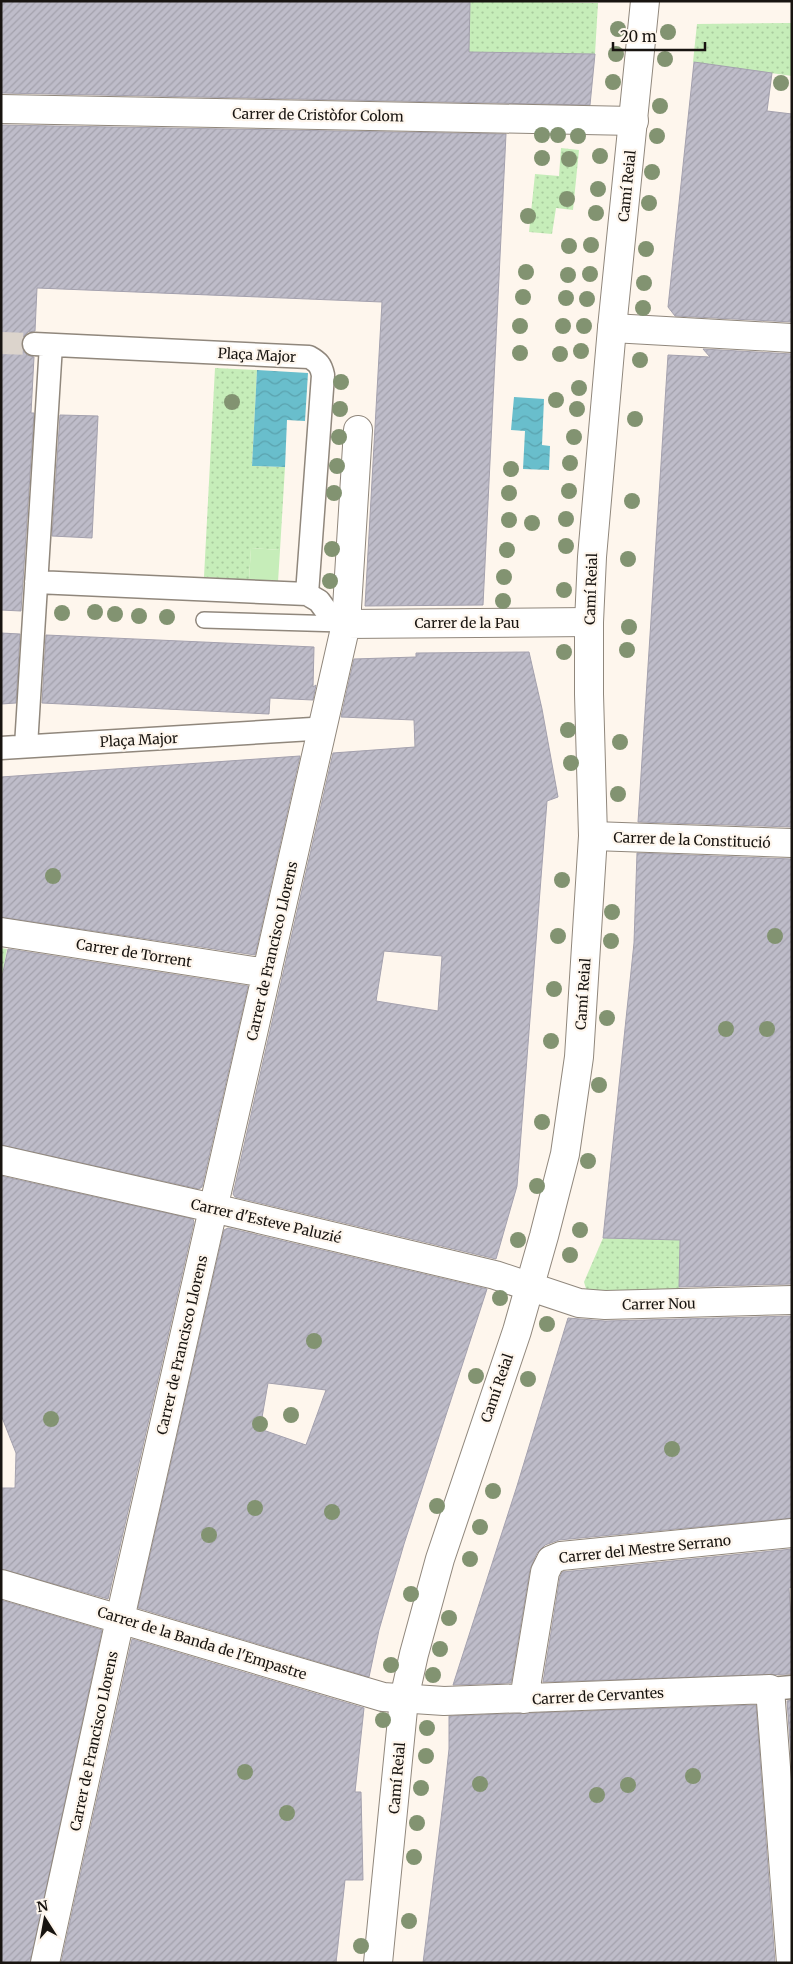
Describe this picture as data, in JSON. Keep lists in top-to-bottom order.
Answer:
{
  "streets": {
    "street": [
      "Carrer de Cristòfor Colom",
      "Camí Reial",
      "Plaça Major",
      "Carrer de la Pau",
      "Carrer de la Constitució",
      "Carrer de Francisco Llorens",
      "Carrer de Torrent",
      "Carrer d'Esteve Paluzié",
      "Carrer Nou",
      "Carrer del Mestre Serrano",
      "Carrer de la Banda de l'Empastre",
      "Carrer de Cervantes"
    ]
  },
  "crossings": [
    ["Carrer de Cristòfor Colom", "Camí Reial"],
    ["Camí Reial", "Carrer de la Pau"],
    ["Camí Reial", "Carrer de la Constitució"],
    ["Camí Reial", "Carrer d'Esteve Paluzié"],
    ["Camí Reial", "Carrer Nou"],
    ["Camí Reial", "Carrer de la Banda de l'Empastre"],
    ["Camí Reial", "Carrer de Cervantes"],
    ["Plaça Major", "Carrer de Francisco Llorens"],
    ["Carrer de Francisco Llorens", "Carrer de Torrent"],
    ["Carrer de Francisco Llorens", "Carrer d'Esteve Paluzié"],
    ["Carrer de Francisco Llorens", "Carrer de la Banda de l'Empastre"],
    ["Carrer d'Esteve Paluzié", "Carrer Nou"],
    ["Carrer del Mestre Serrano", "Carrer de Cervantes"],
    ["Carrer de la Banda de l'Empastre", "Carrer de Cervantes"]
  ],
  "scale_bar": "20 m",
  "north": "top"
}
